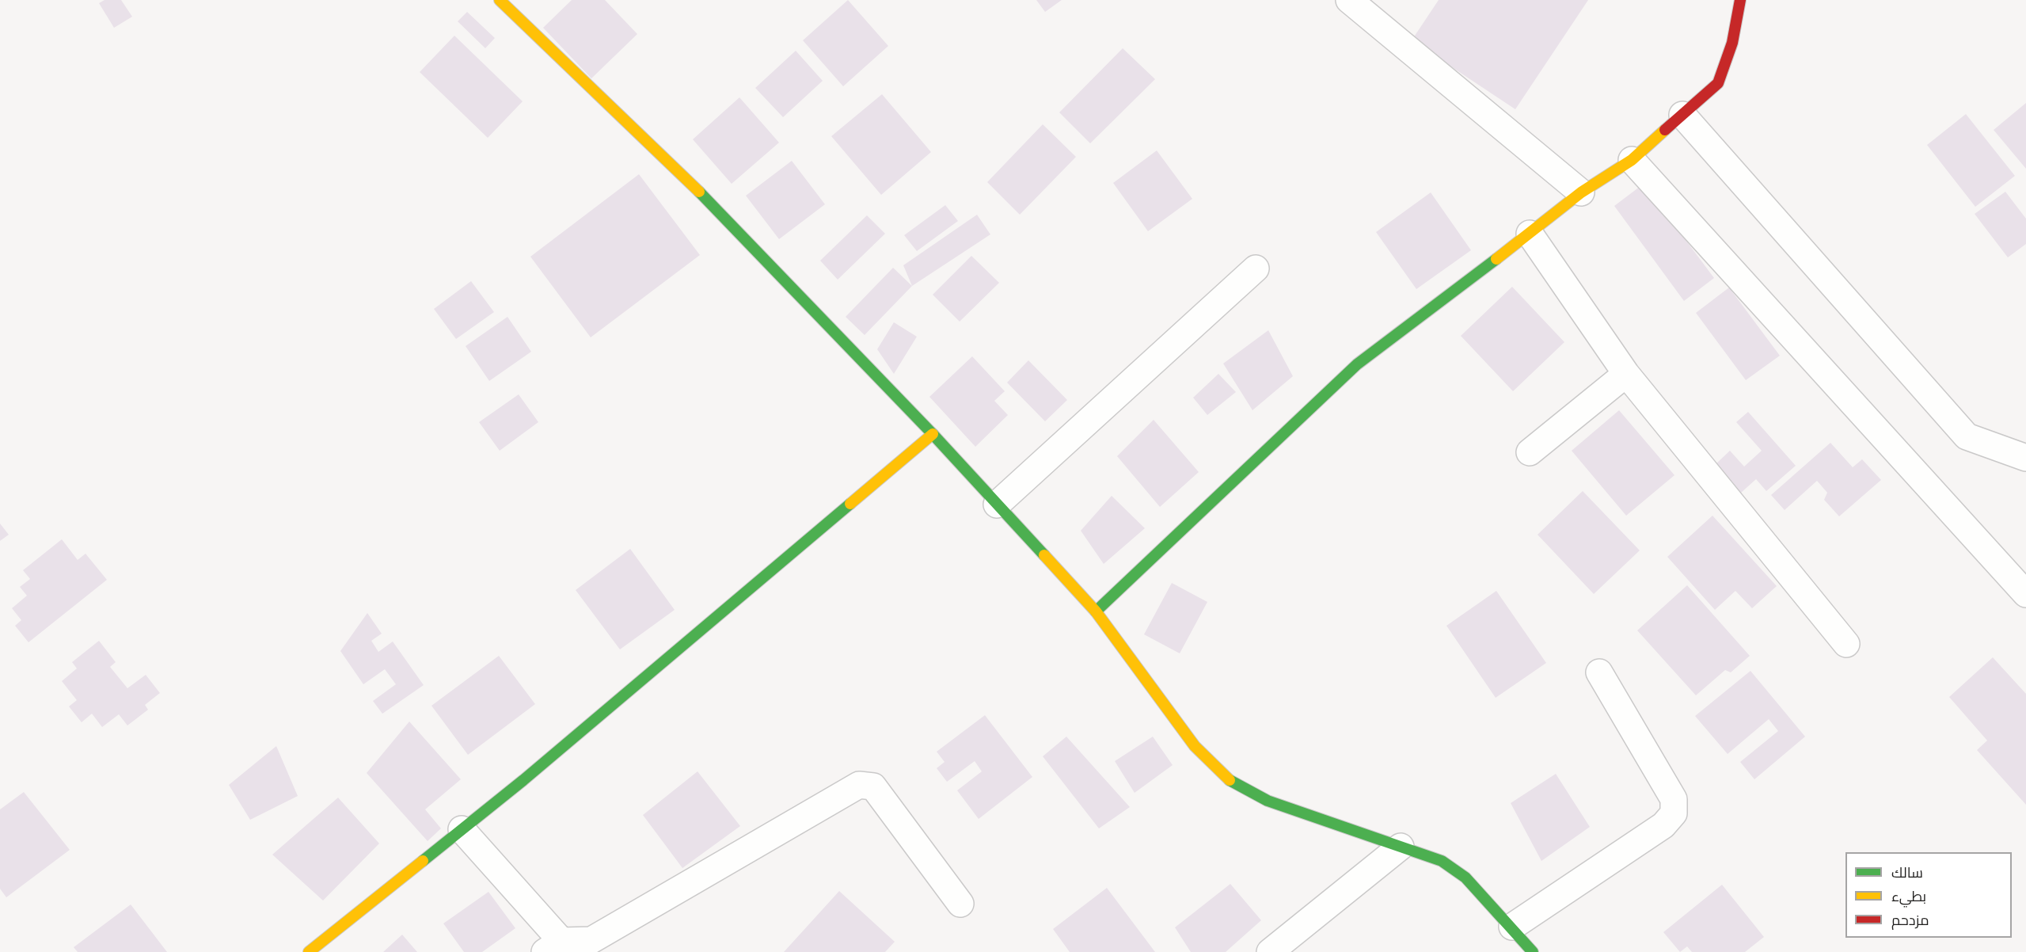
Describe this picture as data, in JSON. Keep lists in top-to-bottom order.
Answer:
{
  "legend": ["سالك", "بطيء", "مزدحم"]
}
